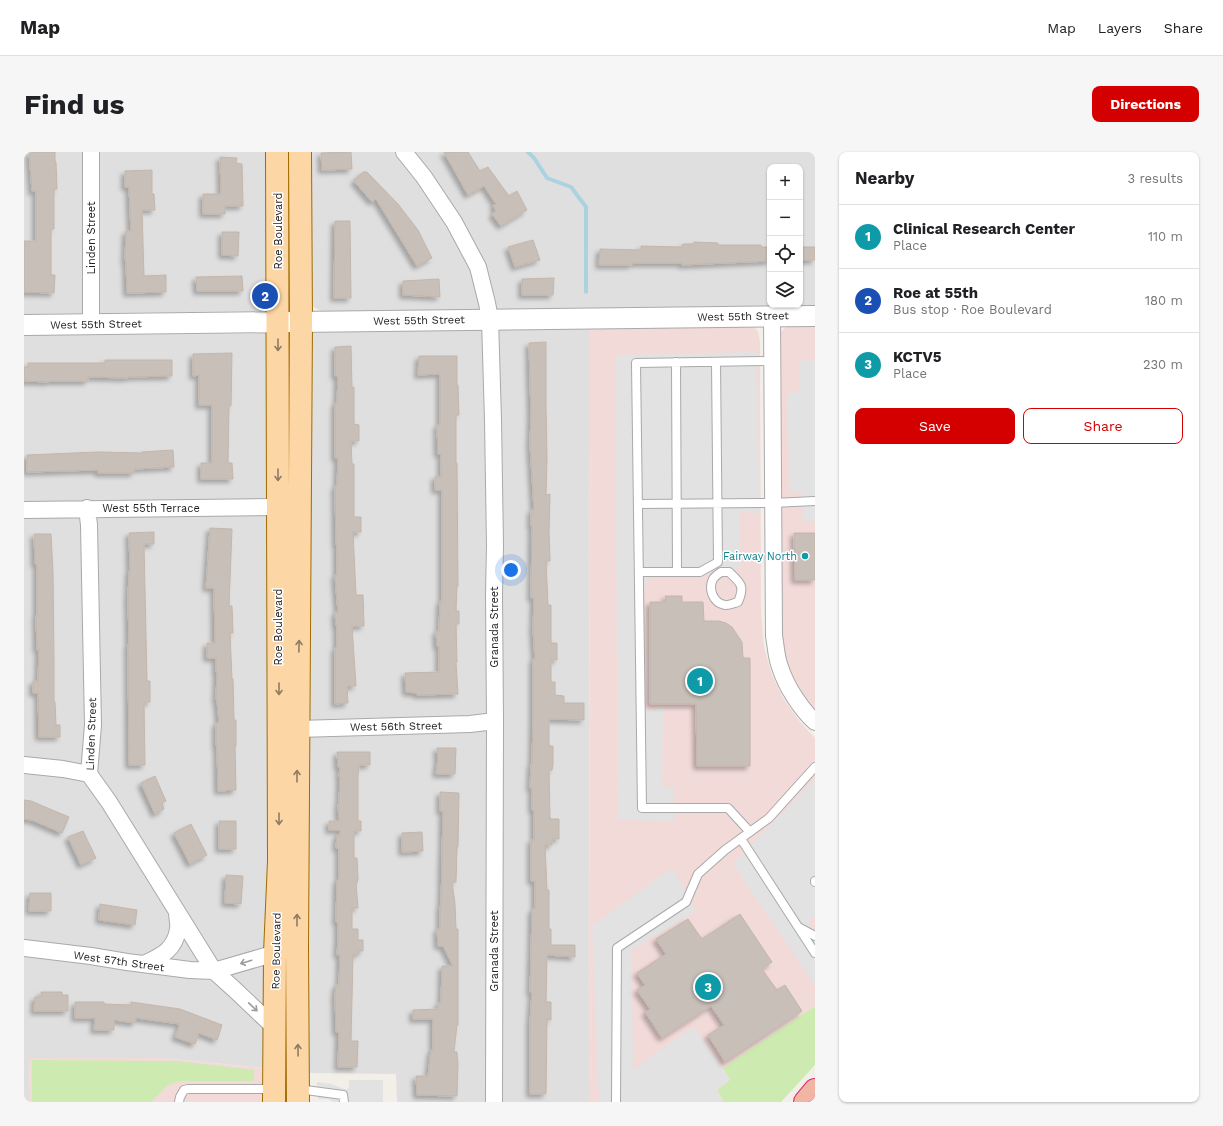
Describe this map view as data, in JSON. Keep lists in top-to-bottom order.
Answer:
{
  "streets": {
    "main road": ["Roe Boulevard"],
    "street": [
      "Linden Street",
      "West 55th Street",
      "West 55th Terrace",
      "Granada Street",
      "West 56th Street",
      "West 57th Street"
    ]
  },
  "crossings": [
    ["Roe Boulevard", "West 55th Street"],
    ["Roe Boulevard", "West 55th Terrace"],
    ["Roe Boulevard", "West 56th Street"],
    ["Roe Boulevard", "West 57th Street"],
    ["Linden Street", "West 55th Street"],
    ["Linden Street", "West 55th Terrace"],
    ["Linden Street", "West 57th Street"],
    ["West 55th Street", "Granada Street"],
    ["Granada Street", "West 56th Street"]
  ],
  "places": ["Fairway North"],
  "page": {
    "header": "Map",
    "nav": ["Map", "Layers", "Share"],
    "buttons": [
      "Directions",
      ["Save", "Share"]
    ],
    "title": "Find us",
    "heading": ["Nearby", "3 results"],
    "map_buttons": ["+", "−"],
    "list": [
      {
        "mark": "1",
        "name": "Clinical Research Center",
        "note": "Place",
        "value": "110 m"
      },
      {
        "mark": "2",
        "name": "Roe at 55th",
        "note": "Bus stop · Roe Boulevard",
        "value": "180 m"
      },
      {
        "mark": "3",
        "name": "KCTV5",
        "note": "Place",
        "value": "230 m"
      }
    ],
    "pins": ["2", "1", "3"]
  }
}
